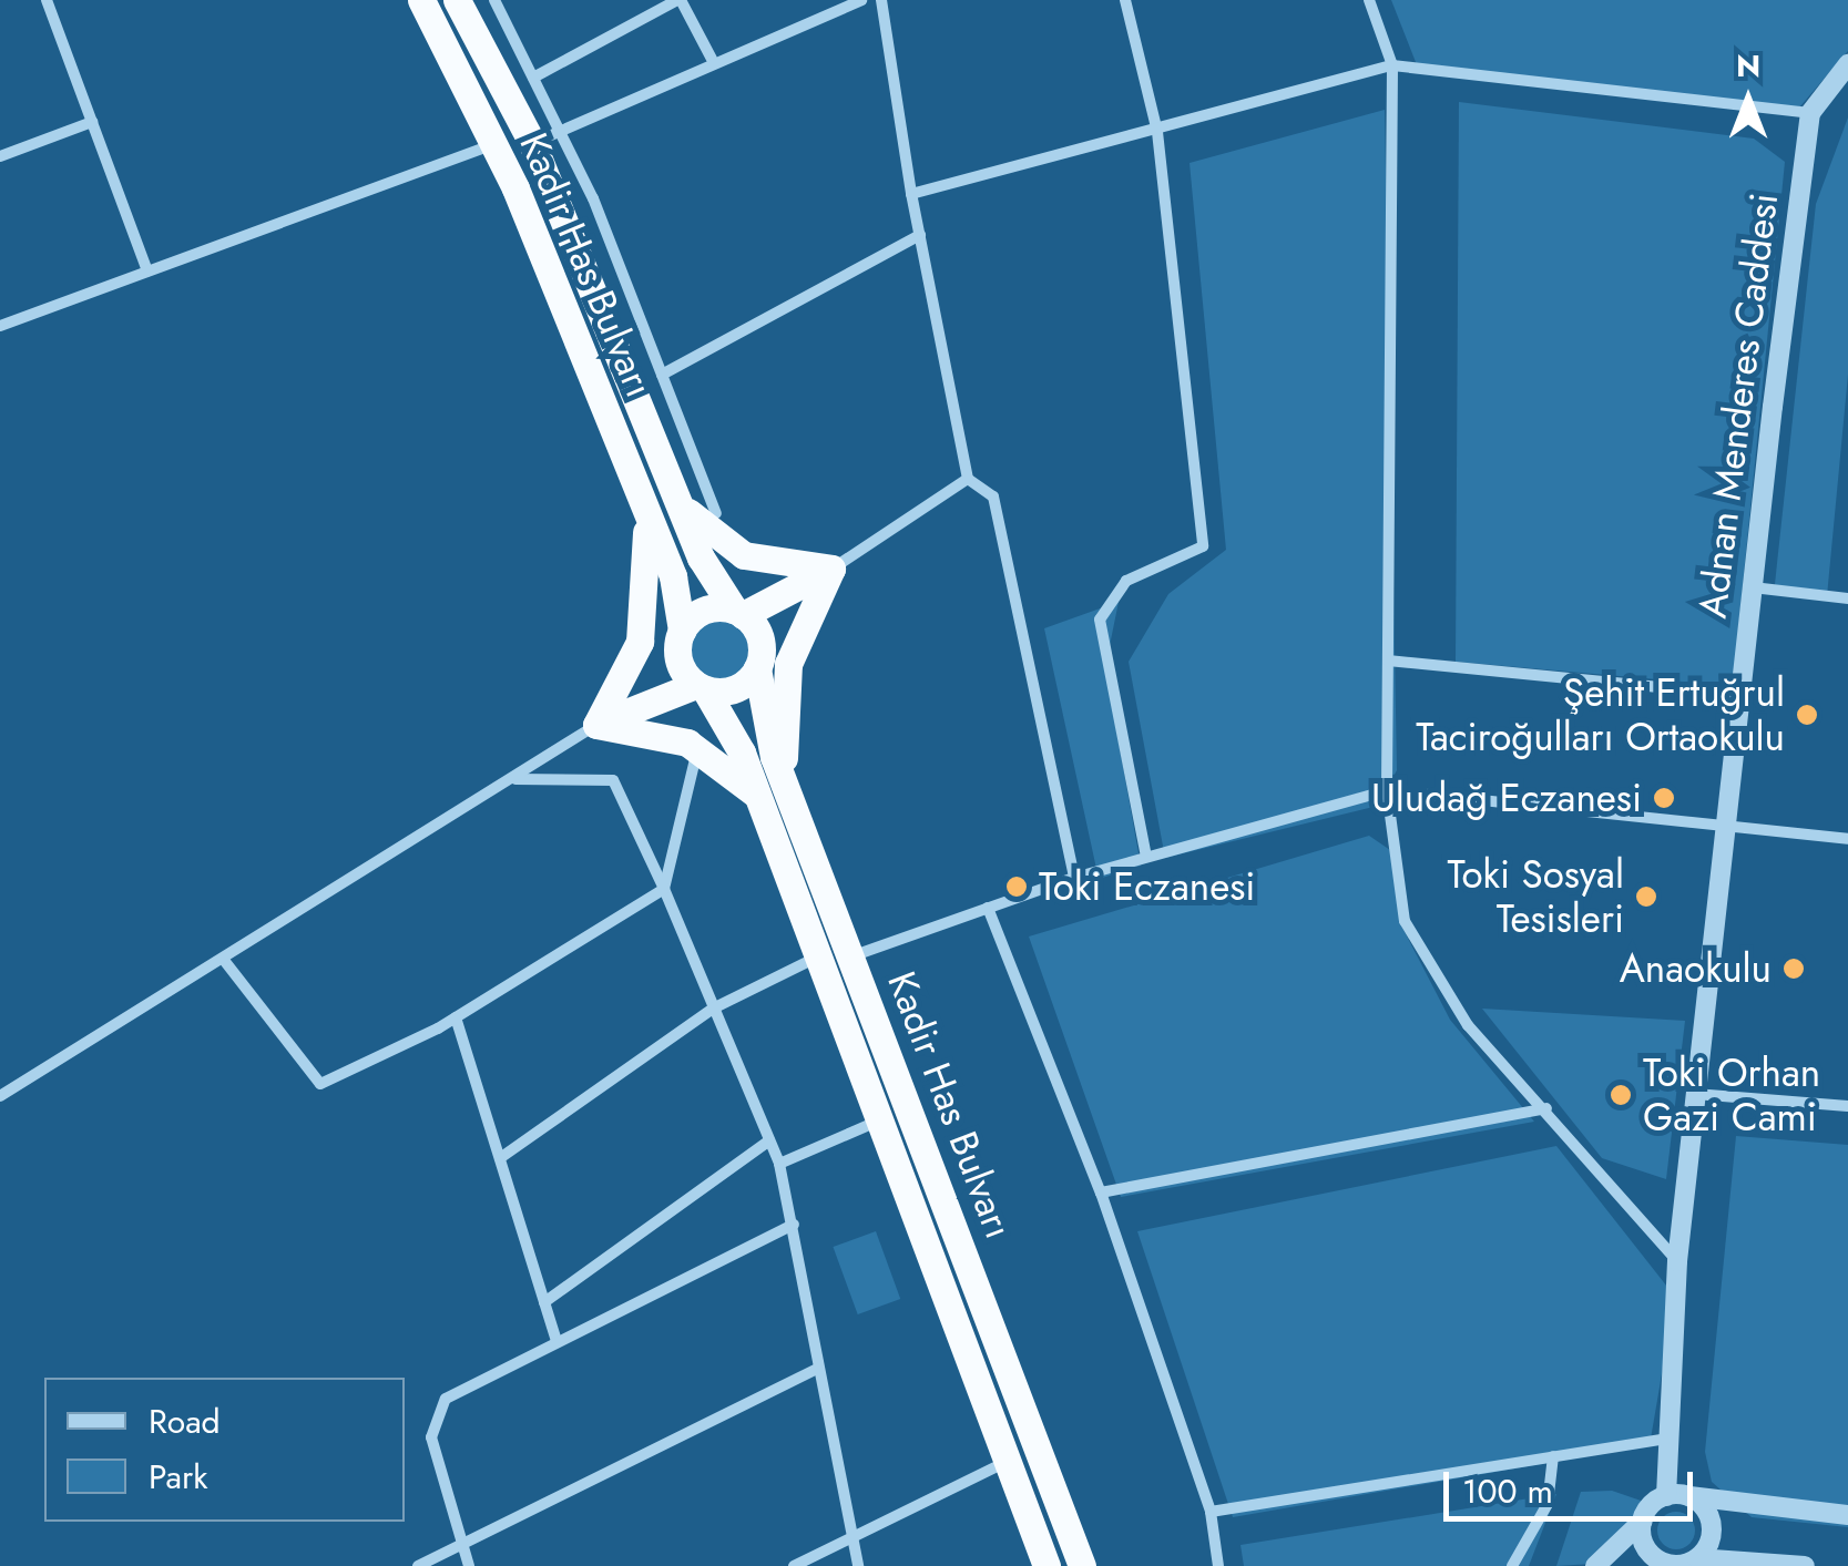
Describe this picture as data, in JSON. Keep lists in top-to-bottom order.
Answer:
{
  "streets": {
    "highway": ["Kadir Has Bulvarı"],
    "street": ["Adnan Menderes Caddesi"]
  },
  "places": [
    "Şehit Ertuğrul Taciroğulları Ortaokulu",
    "Uludağ Eczanesi",
    "Toki Eczanesi",
    "Toki Sosyal Tesisleri",
    "Anaokulu",
    "Toki Orhan Gazi Cami"
  ],
  "legend": ["Road", "Park"],
  "scale_bar": "100 m",
  "north": "top"
}
